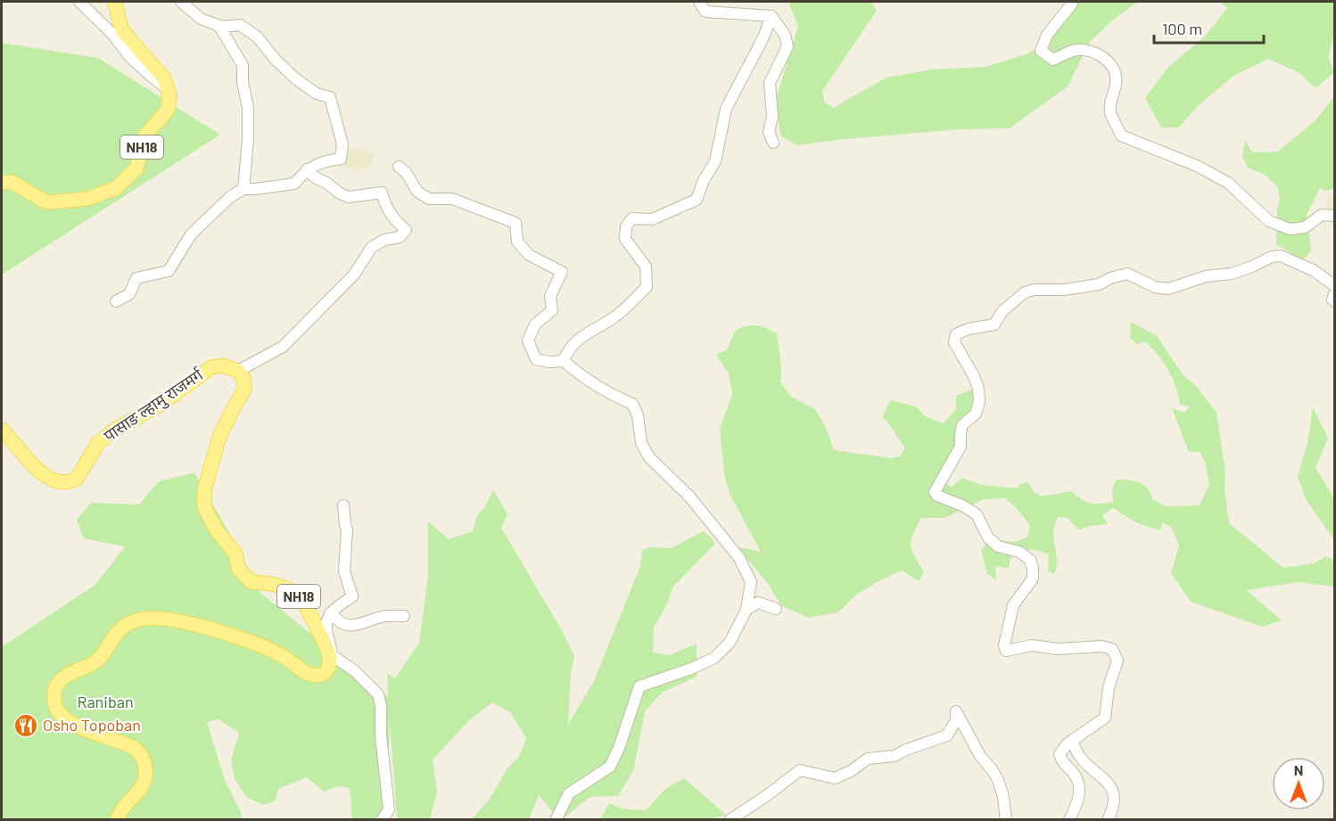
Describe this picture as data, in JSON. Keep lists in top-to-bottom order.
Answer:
{
  "streets": {
    "main road": ["NH18", "पासाङ ल्हामु राजमर्ग"]
  },
  "crossings": [
    ["NH18", "पासाङ ल्हामु राजमर्ग"]
  ],
  "parks": ["Raniban"],
  "places": {
    "restaurant": ["Osho Topoban"]
  },
  "scale_bar": "100 m",
  "north": "top"
}
